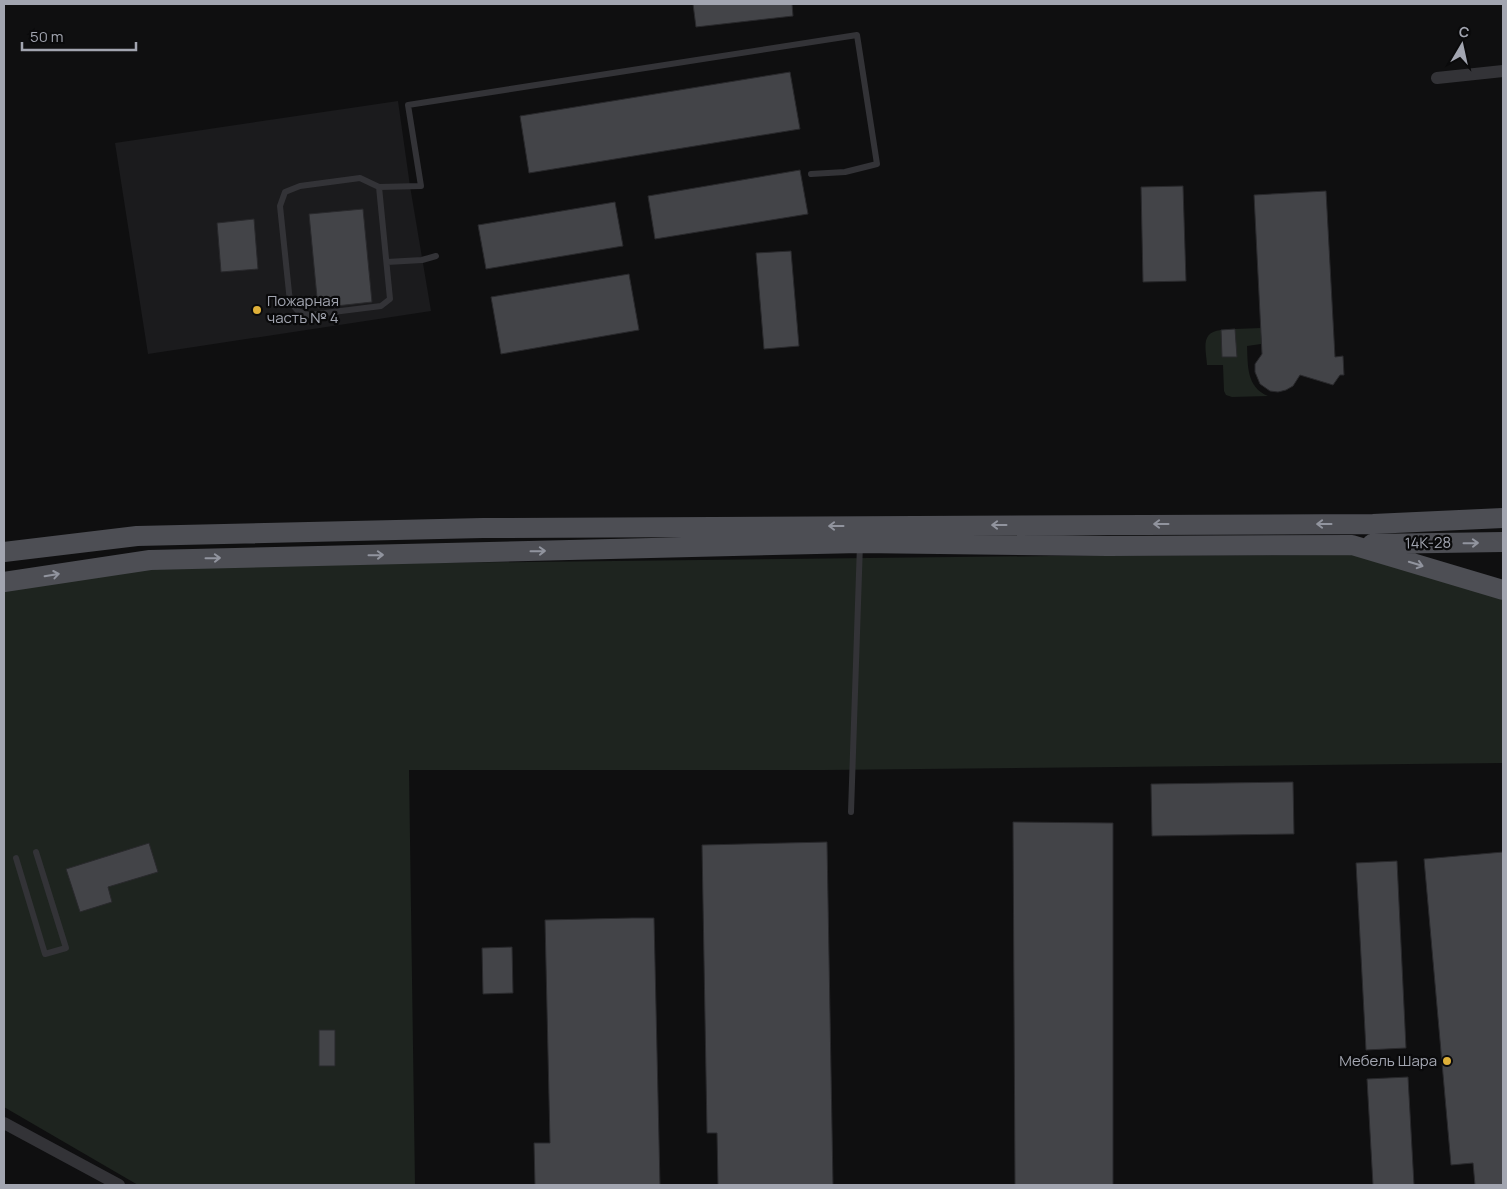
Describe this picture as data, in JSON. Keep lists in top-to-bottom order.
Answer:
{
  "streets": {
    "main road": ["14К-28"]
  },
  "places": ["Пожарная часть № 4", "Мебель Шара"],
  "scale_bar": "50 m",
  "north": "top"
}
